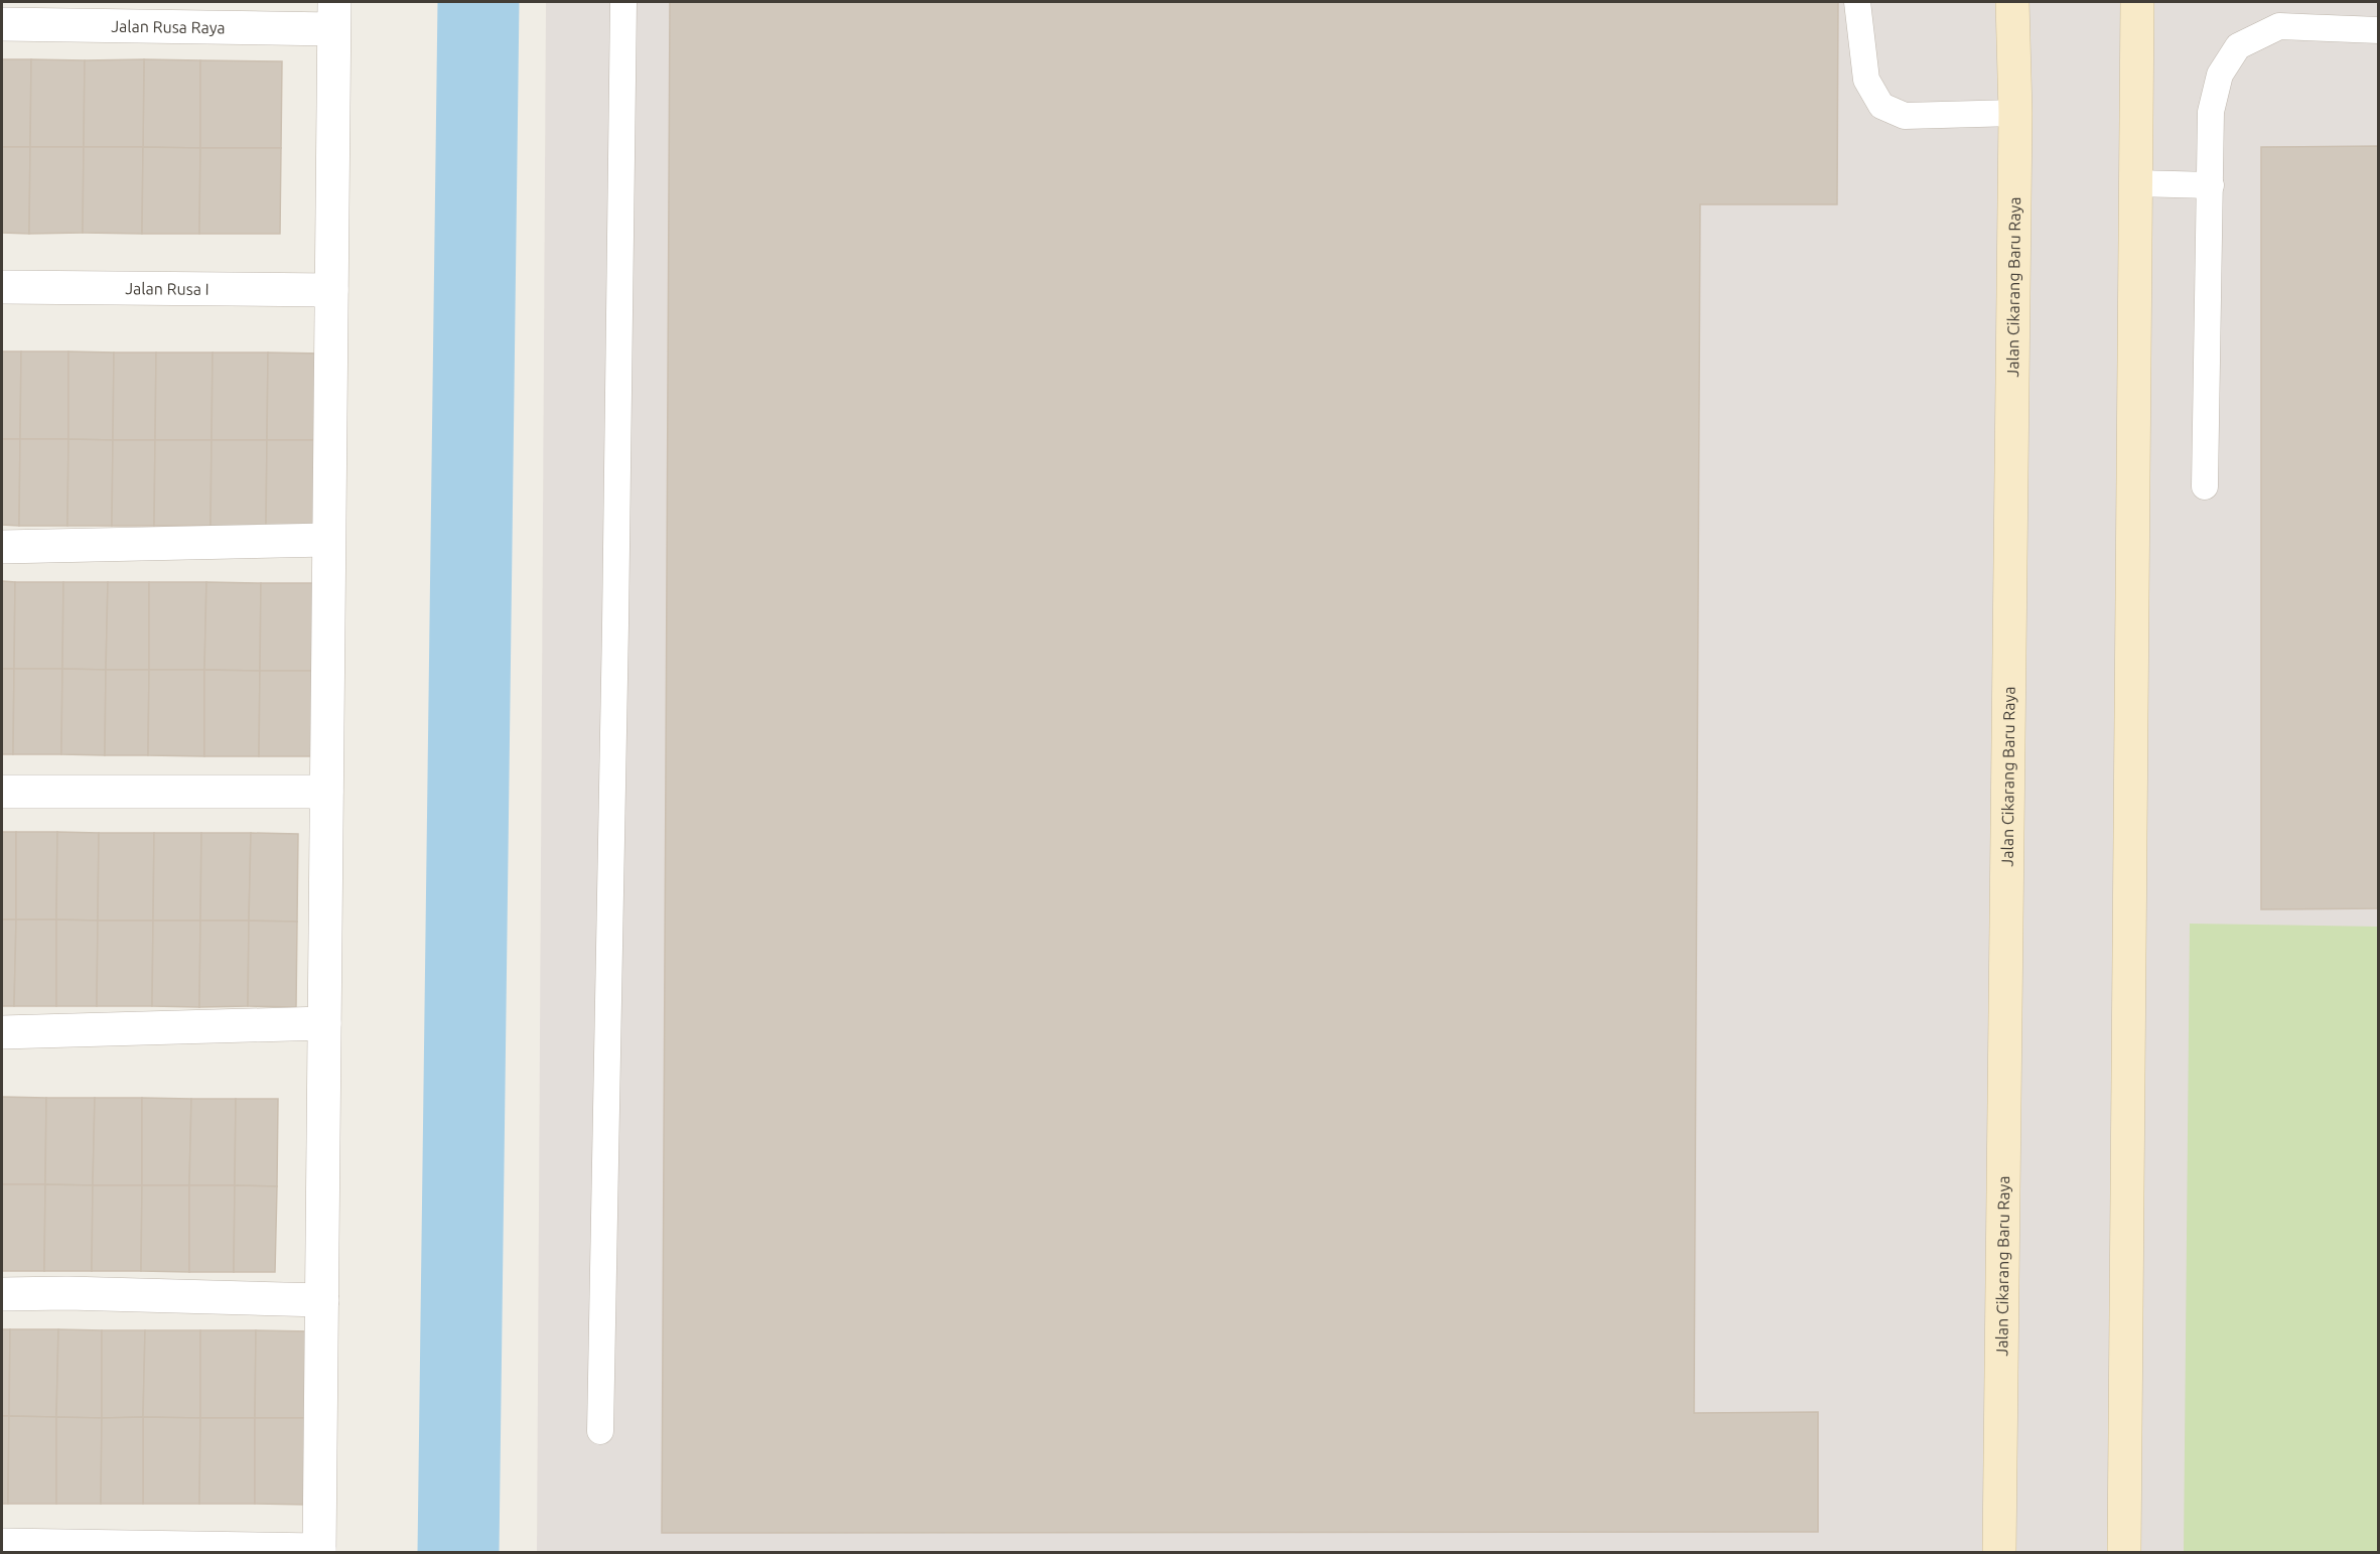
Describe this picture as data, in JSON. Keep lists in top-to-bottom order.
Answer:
{
  "streets": {
    "main road": ["Jalan Cikarang Baru Raya"],
    "street": ["Jalan Rusa Raya", "Jalan Rusa I"]
  }
}
